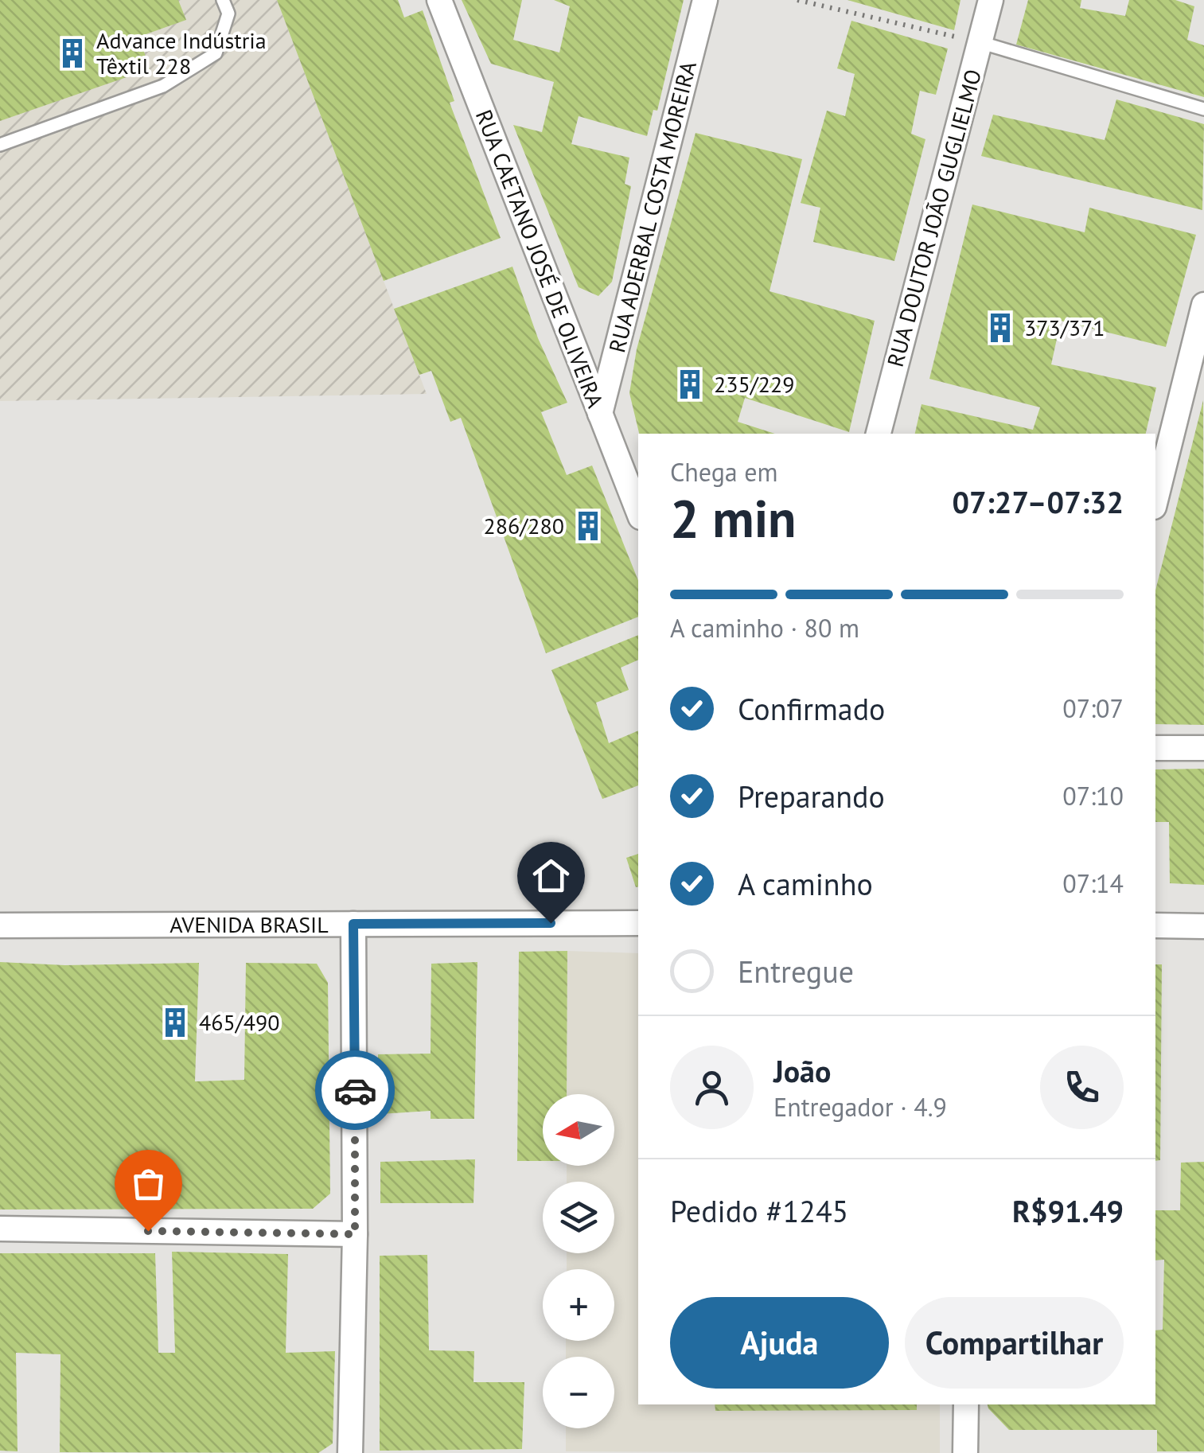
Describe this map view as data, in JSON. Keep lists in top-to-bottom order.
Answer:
{
  "streets": {
    "street": [
      "RUA ADERBAL COSTA MOREIRA",
      "RUA DOUTOR JOÃO GUGLIELMO",
      "RUA CAETANO JOSÉ DE OLIVEIRA",
      "AVENIDA BRASIL"
    ]
  },
  "crossings": [
    ["RUA ADERBAL COSTA MOREIRA", "RUA CAETANO JOSÉ DE OLIVEIRA"]
  ],
  "places": {
    "building": [
      "Advance Indústria Têxtil 228",
      "373/371",
      "235/229",
      "286/280",
      "465/490"
    ]
  },
  "north": "left",
  "page": {
    "heading": ["2 min", "Chega em", "07:27–07:32"],
    "panel": [
      "João",
      "Entregador · 4.9",
      "Pedido #1245",
      "R$91.49"
    ],
    "bar": "A caminho · 80 m",
    "list": [
      ["Confirmado", "07:07"],
      ["Preparando", "07:10"],
      ["A caminho", "07:14"],
      "Entregue"
    ],
    "map_buttons": ["+", "−"],
    "buttons": ["Ajuda", "Compartilhar"]
  }
}
